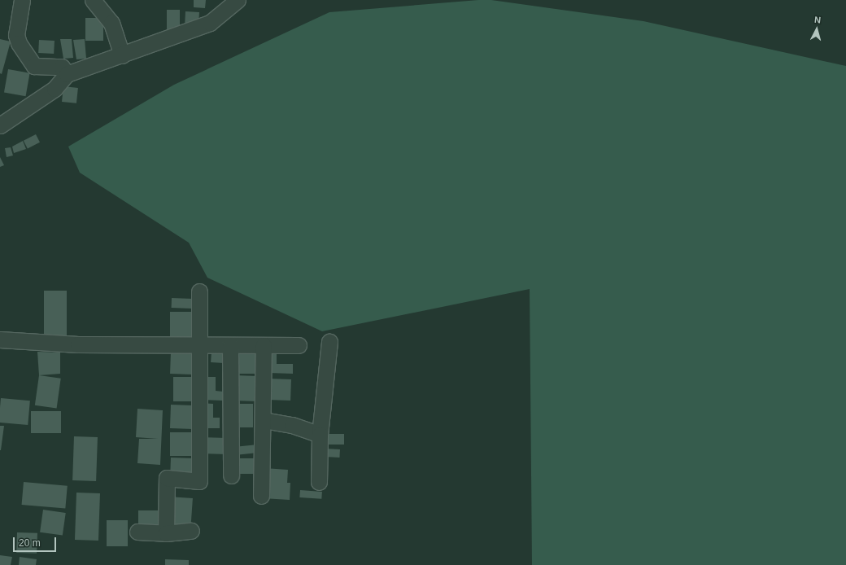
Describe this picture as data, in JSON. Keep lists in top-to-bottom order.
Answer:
{
  "scale_bar": "20 m",
  "north": "top"
}
